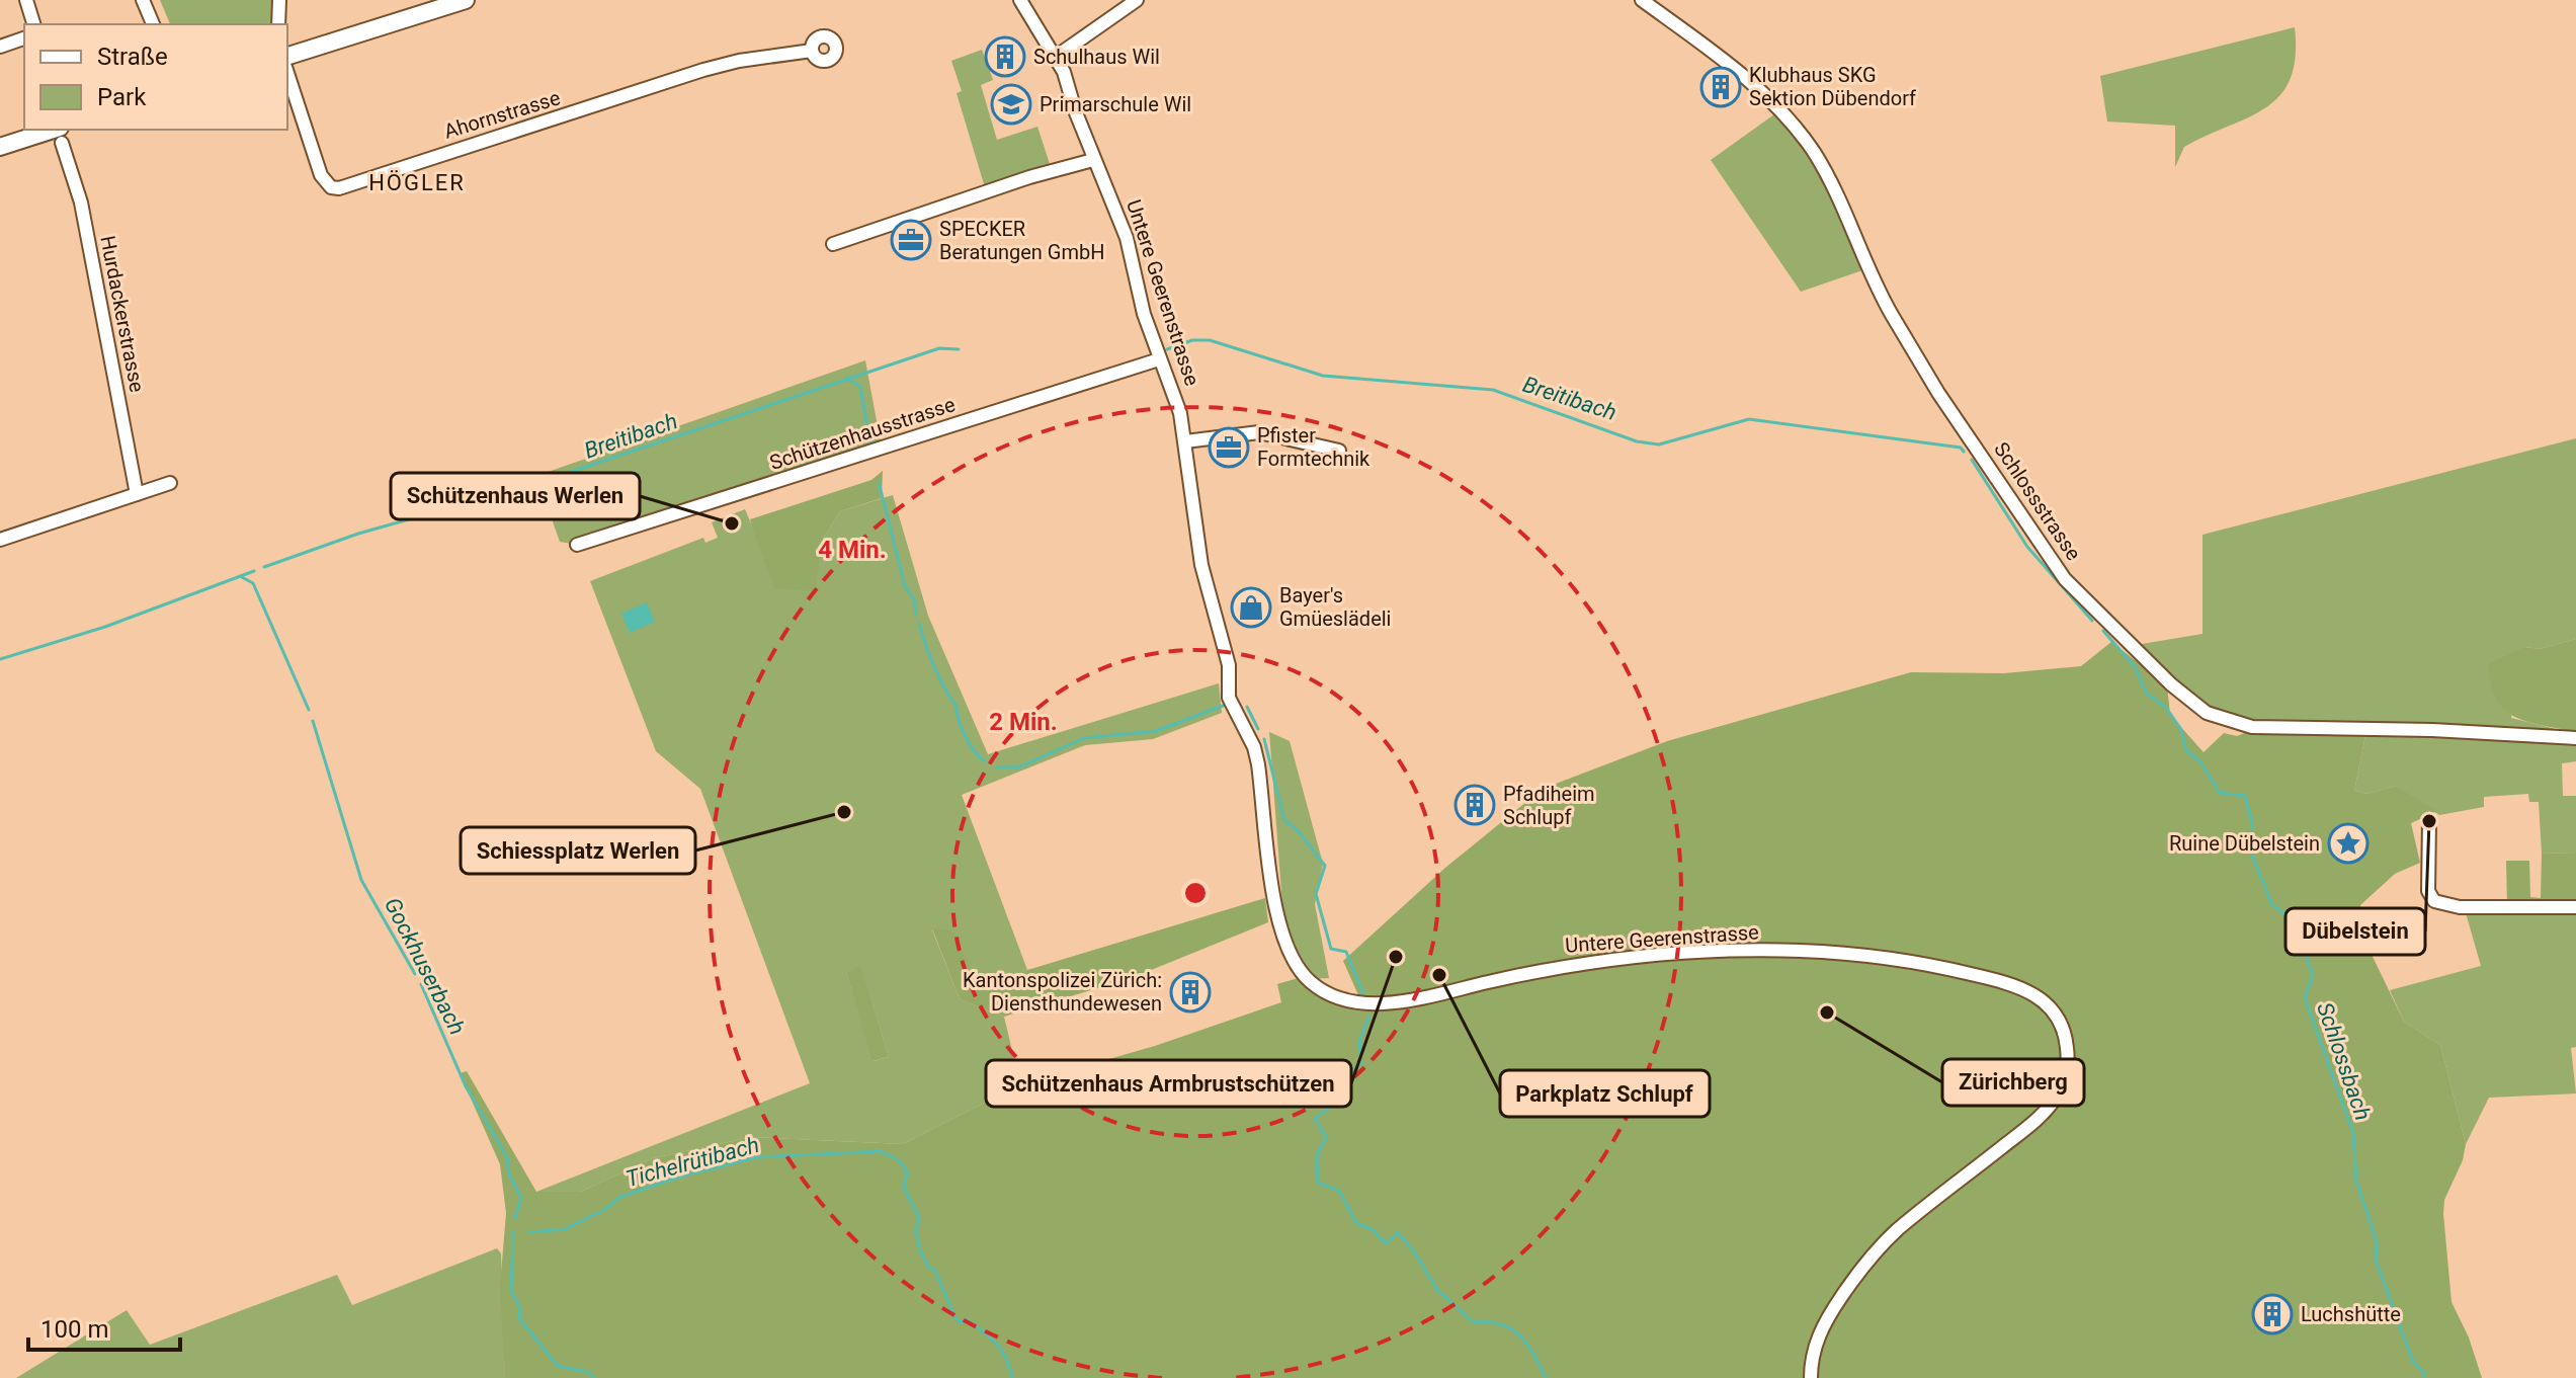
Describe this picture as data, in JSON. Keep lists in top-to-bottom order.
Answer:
{
  "streets": {
    "street": [
      "Ahornstrasse",
      "Untere Geerenstrasse",
      "Hurdackerstrasse",
      "Schützenhausstrasse",
      "Schlossstrasse"
    ]
  },
  "crossings": [
    ["Untere Geerenstrasse", "Schützenhausstrasse"]
  ],
  "districts": ["HÖGLER"],
  "water": [
    "Breitibach",
    "Gockhuserbach",
    "Schlossbach",
    "Tichelrütibach"
  ],
  "places": {
    "building": [
      "Schulhaus Wil",
      "Klubhaus SKG Sektion Dübendorf",
      "Pfadiheim Schlupf",
      "Kantonspolizei Zürich: Diensthundewesen",
      "Luchshütte"
    ],
    "school or university": ["Primarschule Wil"],
    "office": ["SPECKER Beratungen GmbH", "Pfister Formtechnik"],
    "other": [
      "Schützenhaus Werlen",
      "Schiessplatz Werlen",
      "Dübelstein",
      "Schützenhaus Armbrustschützen",
      "Parkplatz Schlupf",
      "Zürichberg"
    ],
    "shop": ["Bayer's Gmüeslädeli"],
    "place": ["Ruine Dübelstein"]
  },
  "legend": ["Straße", "Park"],
  "scale_bar": "100 m",
  "rings": ["4 Min.", "2 Min."]
}
